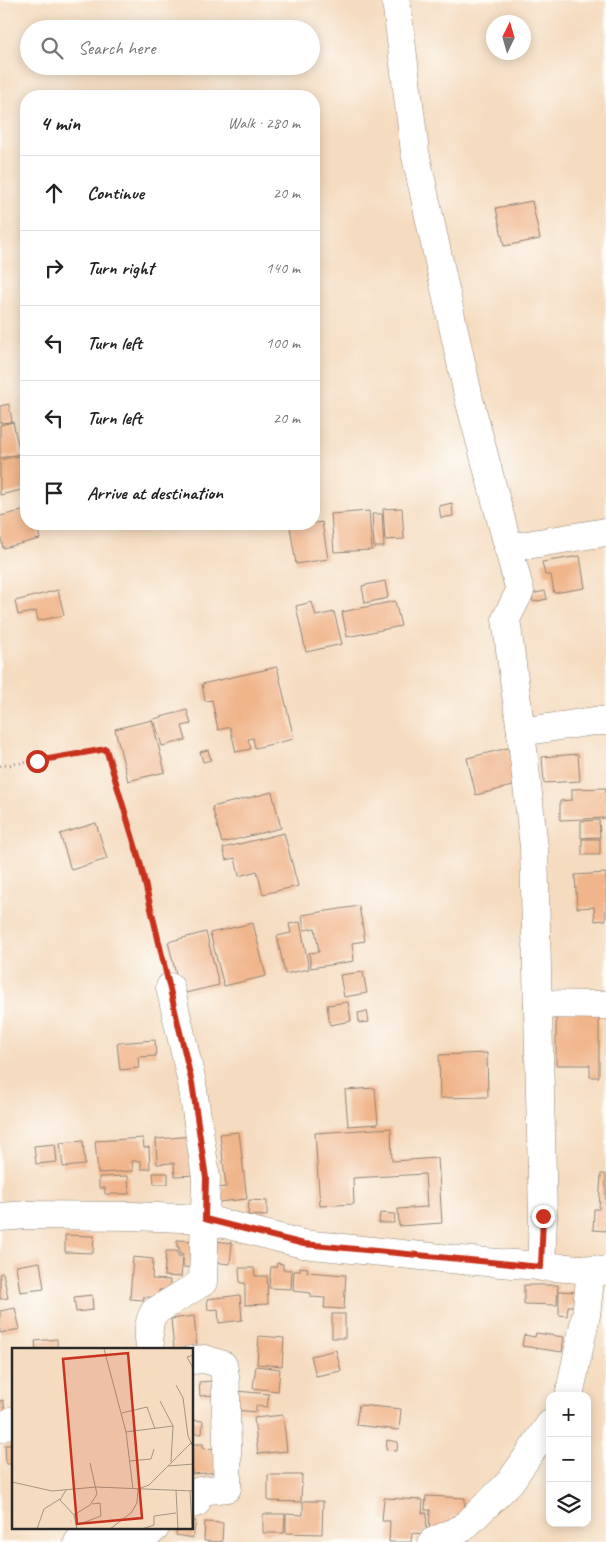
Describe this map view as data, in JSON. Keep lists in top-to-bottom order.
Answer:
{
  "north": "top",
  "page": {
    "search": "Search here",
    "heading": ["4 min", "Walk · 280 m"],
    "list": [
      ["Continue", "20 m"],
      ["Turn right", "140 m"],
      ["Turn left", "100 m"],
      ["Turn left", "20 m"],
      "Arrive at destination"
    ],
    "map_buttons": ["+", "−"]
  }
}
